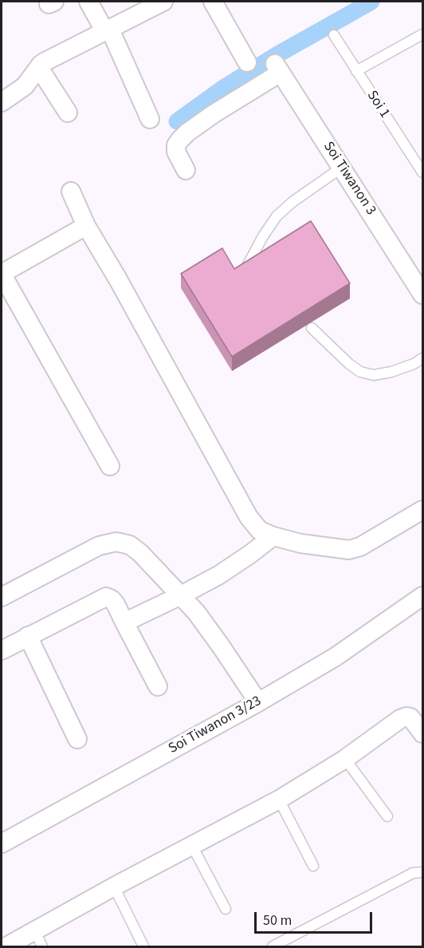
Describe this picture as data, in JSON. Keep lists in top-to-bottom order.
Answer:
{
  "streets": {
    "street": ["Soi Tiwanon 3", "Soi Tiwanon 3/23"],
    "lane": ["Soi 1"]
  },
  "scale_bar": "50 m"
}
